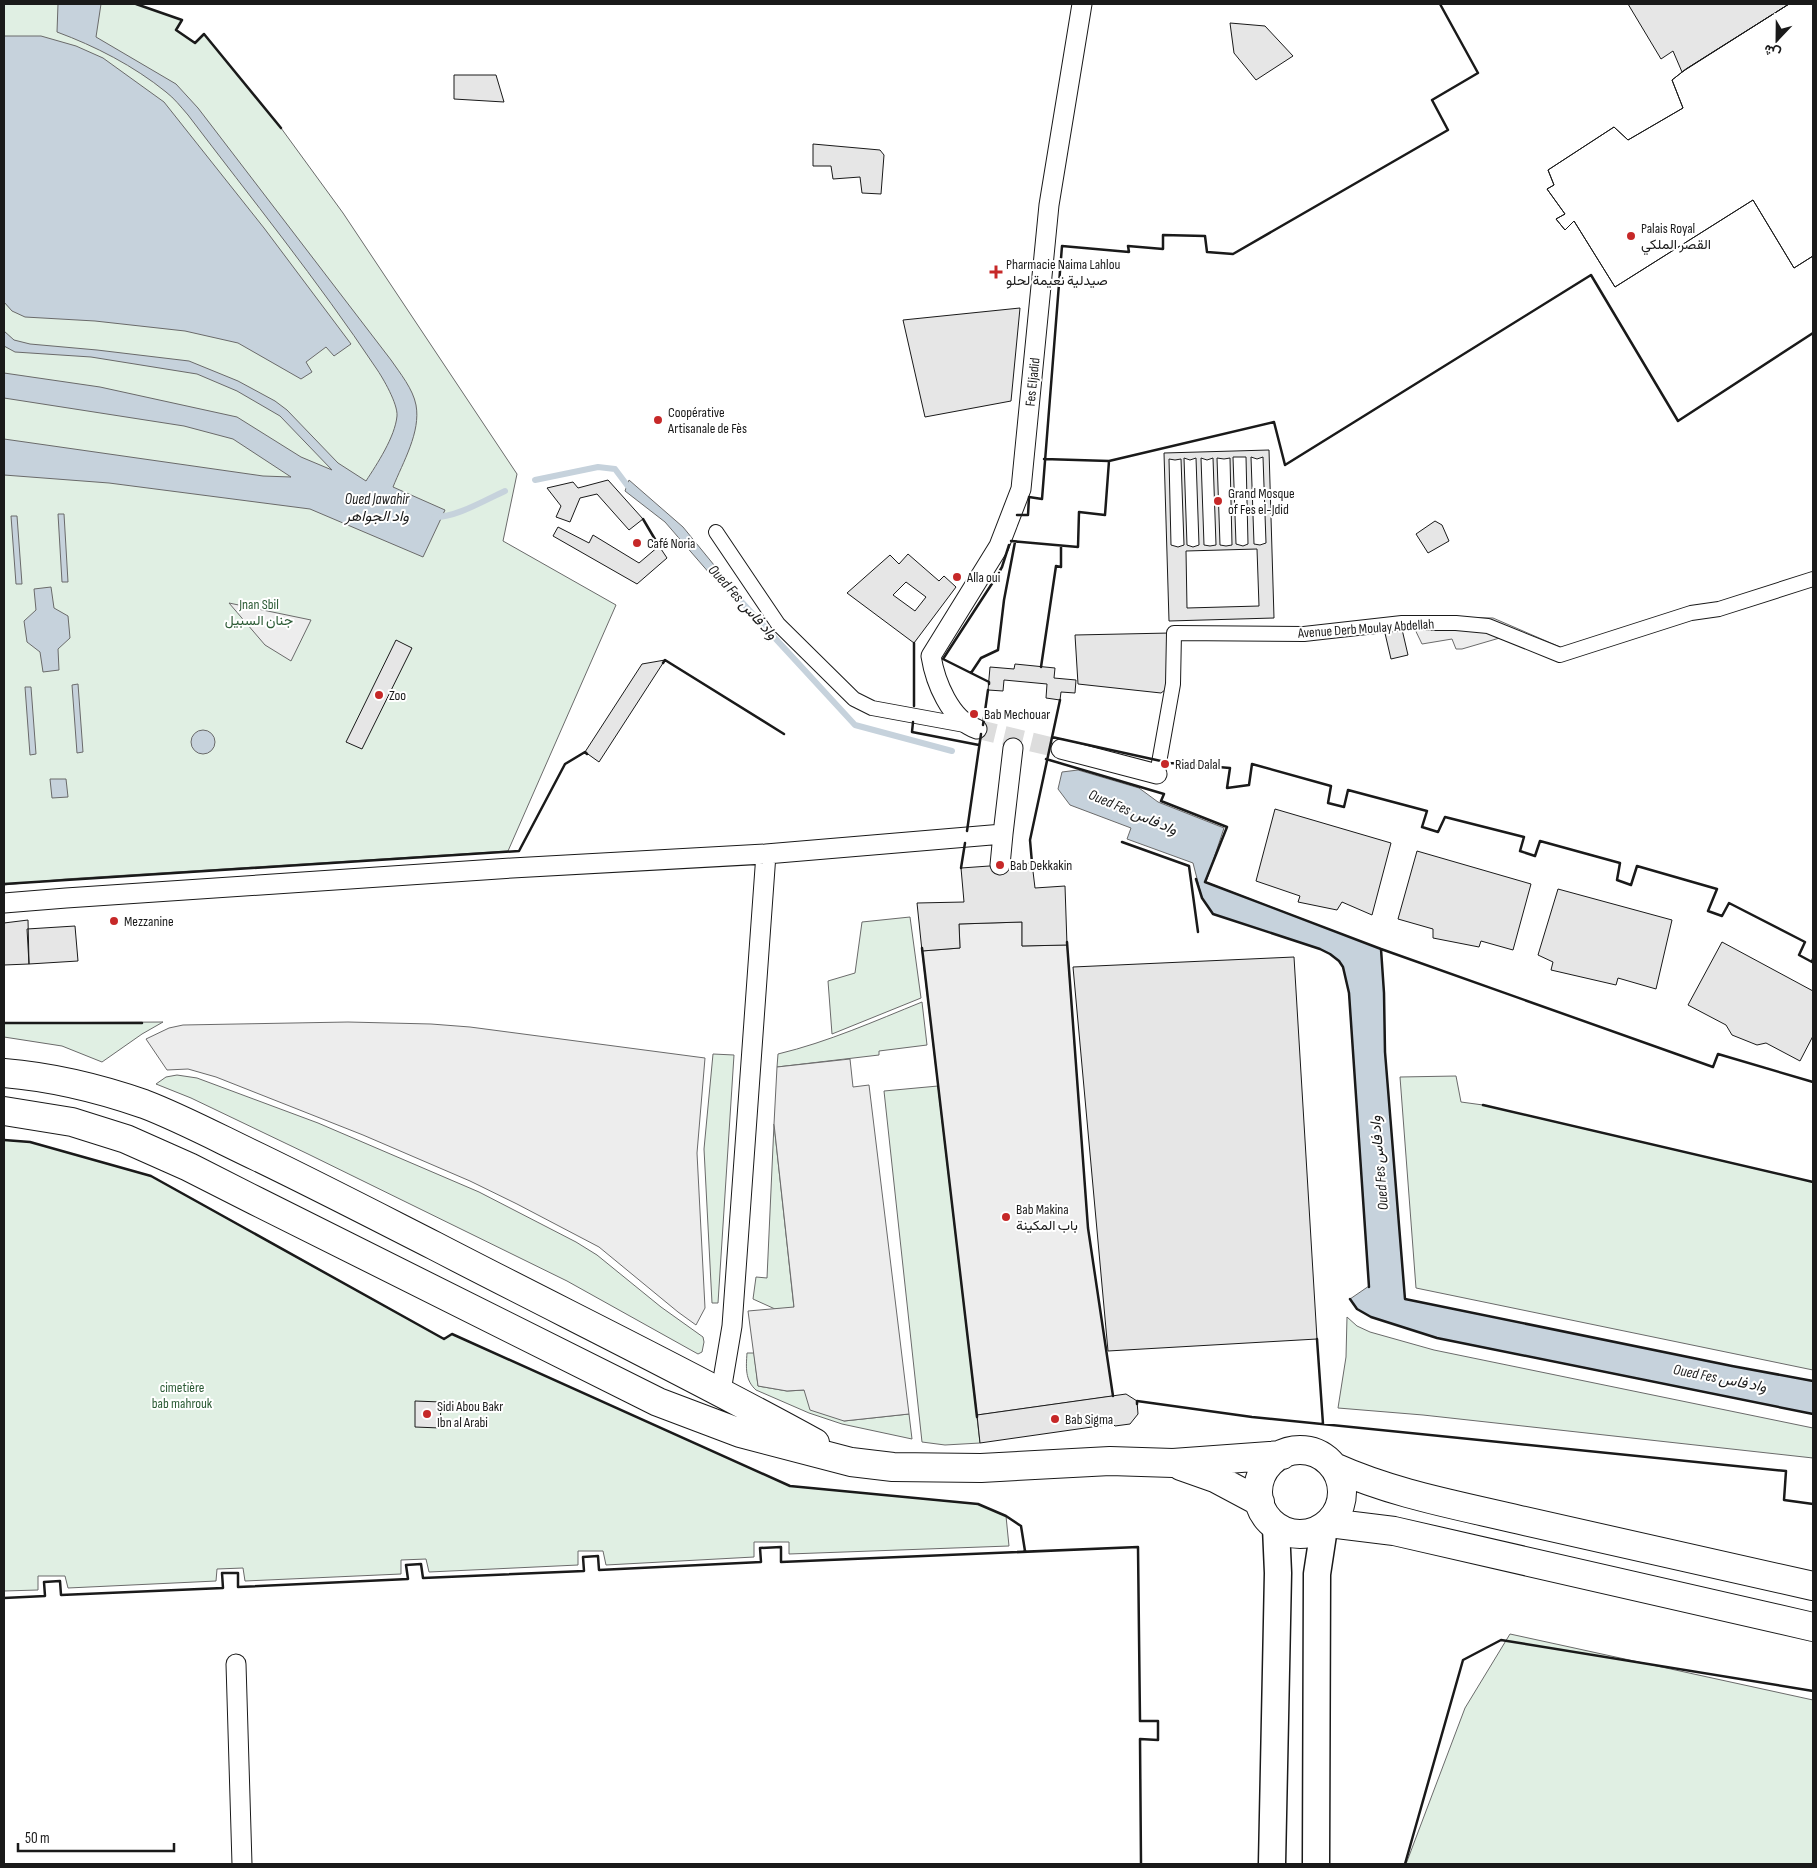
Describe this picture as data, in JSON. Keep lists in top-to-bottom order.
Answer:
{
  "streets": {
    "street": ["Fes Eljadid", "Avenue Derb Moulay Abdellah"]
  },
  "water": ["Oued Jawahir واد الجواهر", "Oued Fes واد فاس"],
  "parks": ["Jnan Sbil جنان السبيل", "cimetière bab mahrouk"],
  "places": {
    "other": [
      "Palais Royal القصر الملكي",
      "Coopérative Artisanale de Fès",
      "Grand Mosque of Fes el-Jdid",
      "Café Noria",
      "Alla oui",
      "Zoo",
      "Bab Mechouar",
      "Riad Dalal",
      "Bab Dekkakin",
      "Mezzanine",
      "Bab Makina باب المكينة",
      "Sidi Abou Bakr Ibn al Arabi",
      "Bab Sigma"
    ],
    "health": ["Pharmacie Naima Lahlou صيدلية نعيمة لحلو"]
  },
  "scale_bar": "50 m",
  "north": "bottom"
}
